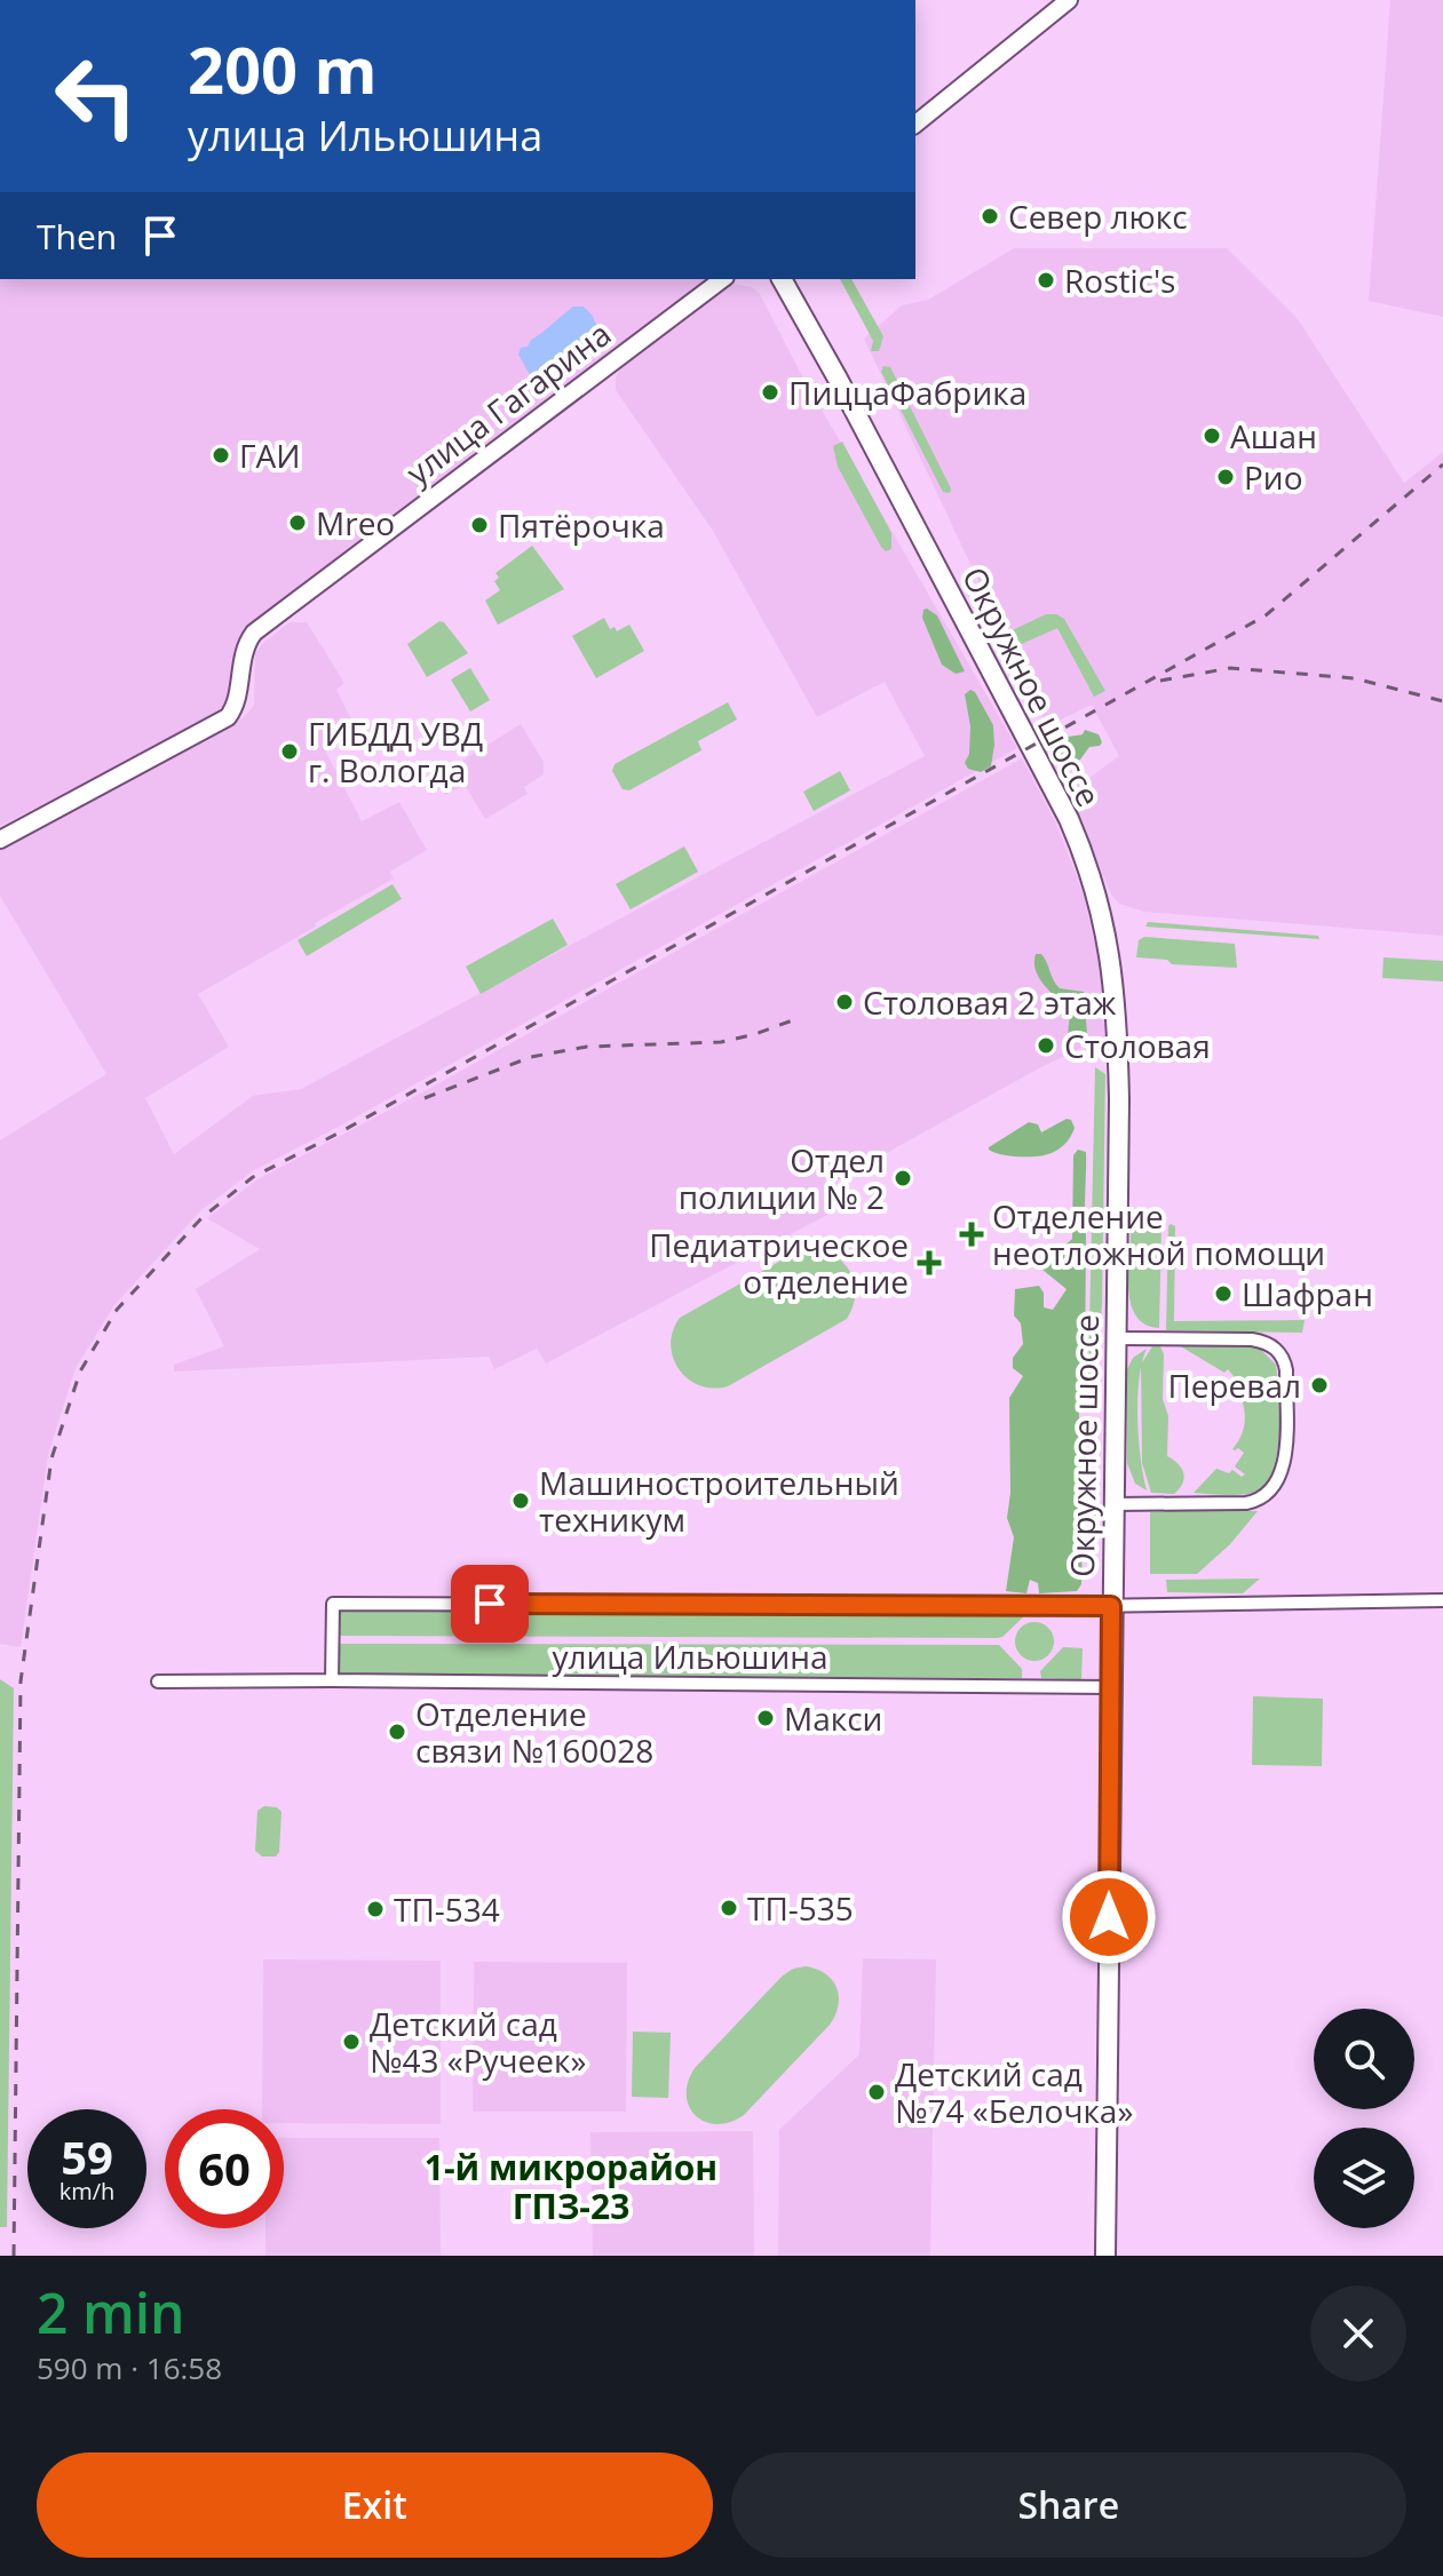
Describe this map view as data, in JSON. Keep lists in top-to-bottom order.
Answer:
{
  "streets": {
    "main road": ["Окружное шоссе"],
    "street": ["улица Гагарина", "улица Ильюшина"]
  },
  "crossings": [
    ["Окружное шоссе", "улица Ильюшина"]
  ],
  "districts": ["1-й микрорайон ГПЗ-23"],
  "places": {
    "other": [
      "Север люкс",
      "Rostic's",
      "ПиццаФабрика",
      "Ашан",
      "ГАИ",
      "Рио",
      "Mreo",
      "Пятёрочка",
      "ГИБДД УВД г. Вологда",
      "Столовая 2 этаж",
      "Столовая",
      "Отдел полиции № 2",
      "Шафран",
      "Перевал",
      "Машиностроительный техникум",
      "Макси",
      "Отделение связи №160028",
      "ТП-535",
      "ТП-534",
      "Детский сад №43 «Ручеек»",
      "Детский сад №74 «Белочка»"
    ],
    "health": ["Отделение неотложной помощи", "Педиатрическое отделение"]
  },
  "page": {
    "turn": ["200 m", "улица Ильюшина"],
    "then": "Then",
    "speed": "59 km/h",
    "limit": "60",
    "heading": ["2 min", "590 m · 16:58"],
    "buttons": ["Exit", "Share"]
  }
}
